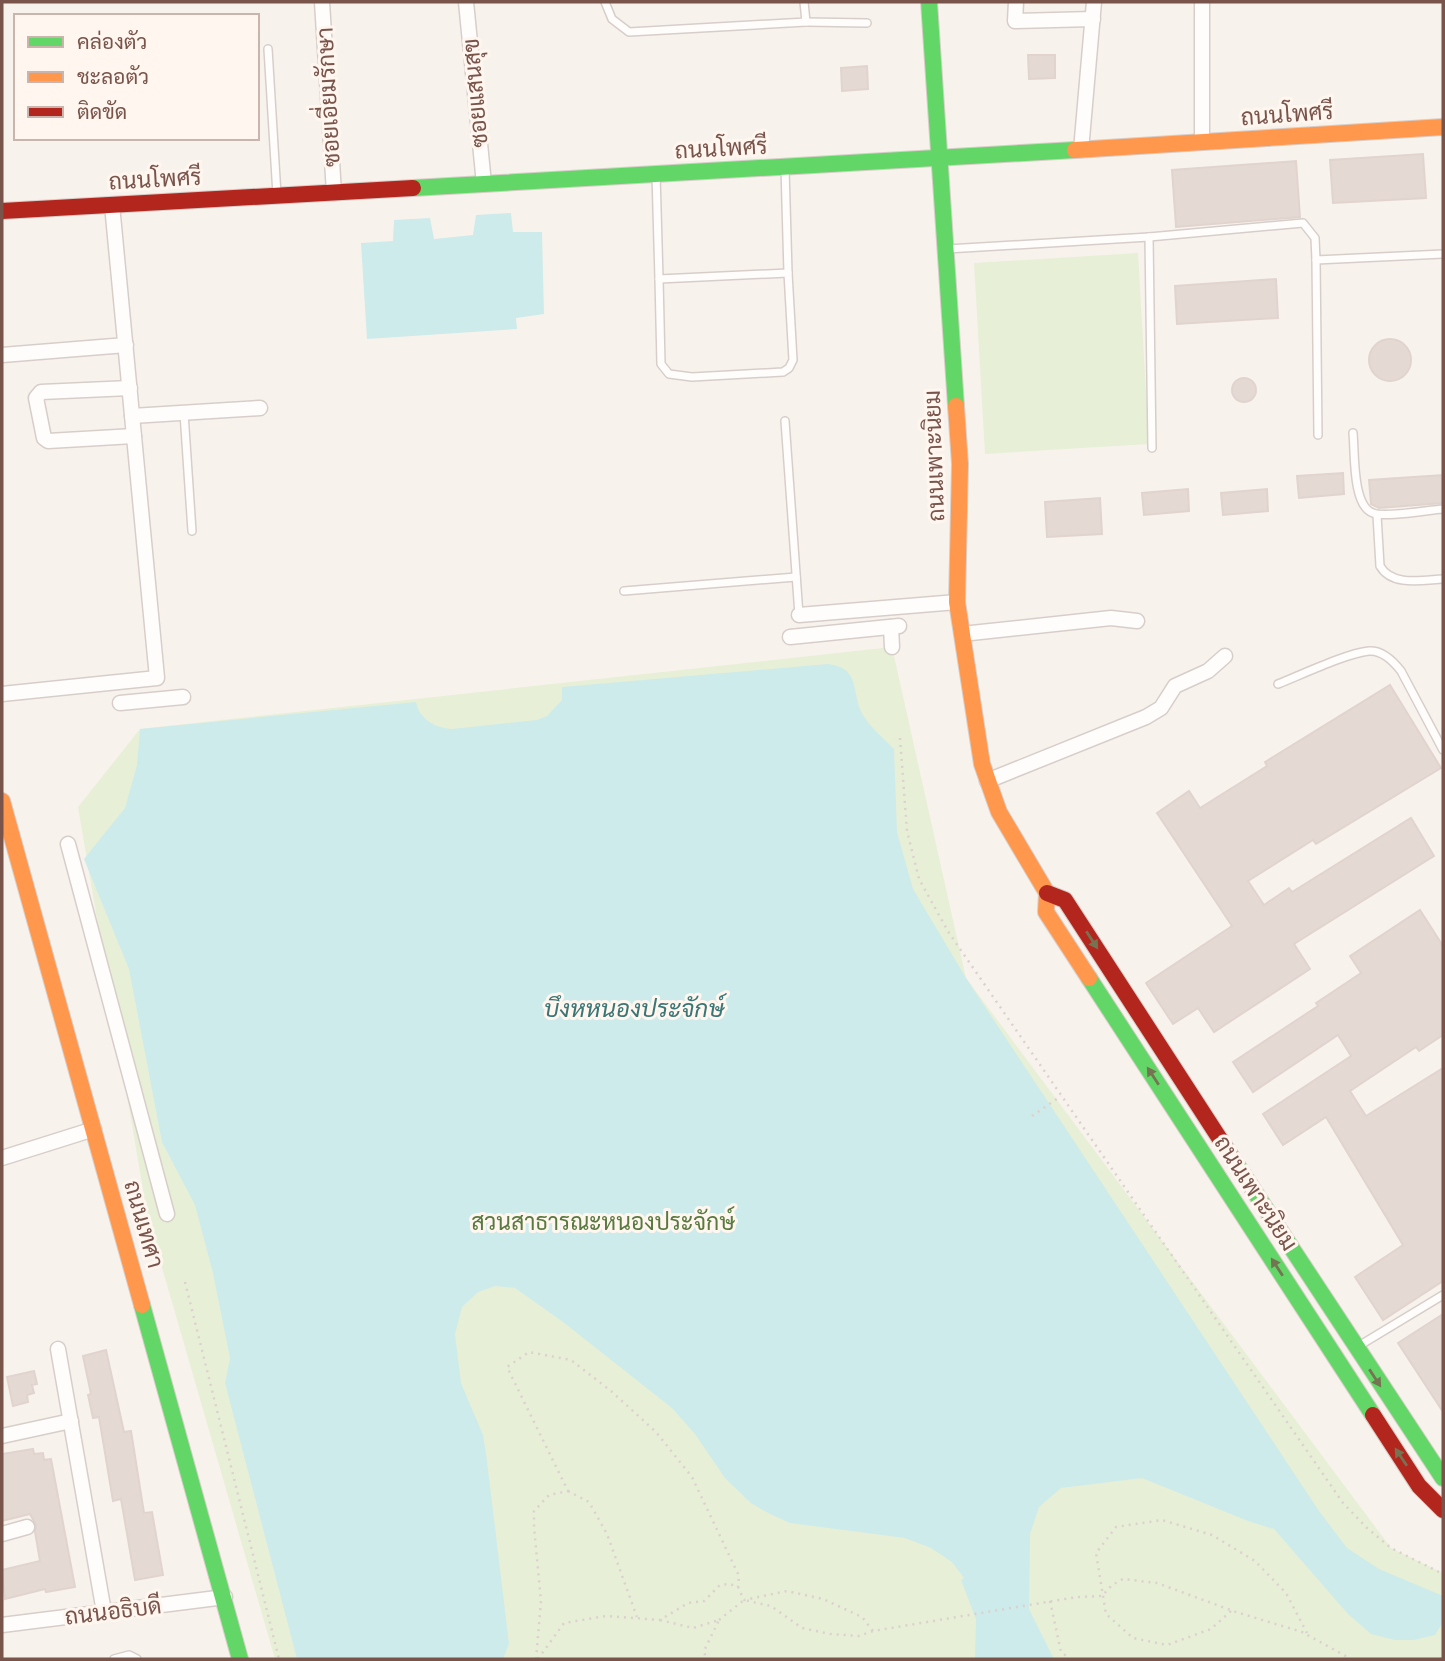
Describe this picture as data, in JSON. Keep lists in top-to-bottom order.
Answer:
{
  "streets": {
    "street": [
      "ซอยแสนสุข",
      "ซอยเอี่ยมรักษา",
      "ถนนโพศรี",
      "ถนนเพาะนิยม",
      "ถนนเทศา",
      "ถนนอธิบดี"
    ]
  },
  "crossings": [
    ["ซอยแสนสุข", "ถนนโพศรี"],
    ["ซอยเอี่ยมรักษา", "ถนนโพศรี"],
    ["ถนนโพศรี", "ถนนเพาะนิยม"],
    ["ถนนเทศา", "ถนนอธิบดี"]
  ],
  "water": ["บึงหหนองประจักษ์"],
  "parks": ["สวนสาธารณะหนองประจักษ์"],
  "legend": ["คล่องตัว", "ชะลอตัว", "ติดขัด"]
}
